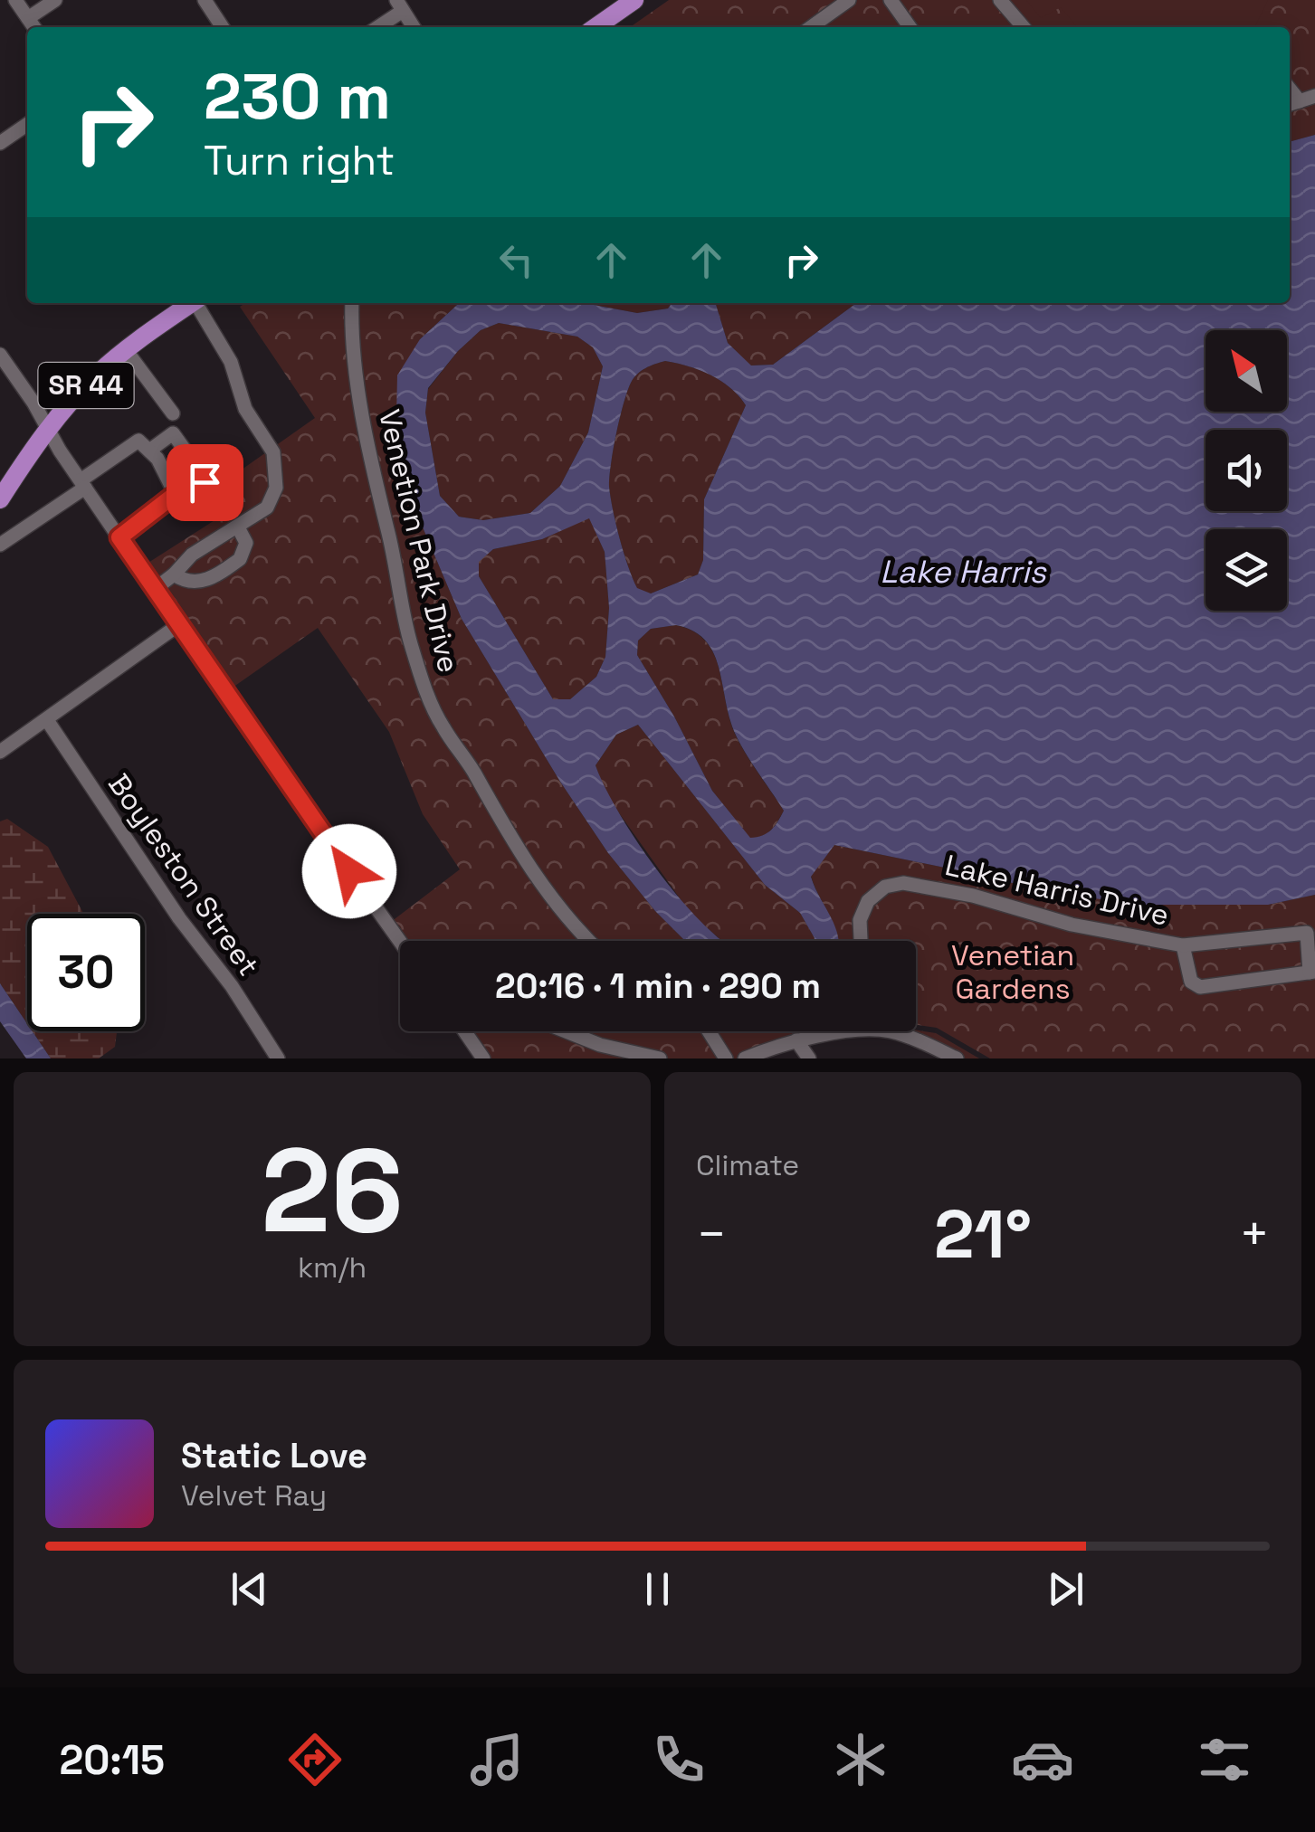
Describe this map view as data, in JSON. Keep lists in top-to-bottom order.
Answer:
{
  "streets": {
    "main road": ["SR 44"],
    "street": ["Venetion Park Drive", "Boyleston Street", "Lake Harris Drive"]
  },
  "water": ["Lake Harris"],
  "parks": ["Venetian Gardens"],
  "north": "top left",
  "page": {
    "turn": ["230 m", "Turn right"],
    "limit": "30",
    "trip": "20:16 · 1 min · 290 m",
    "tile": [
      ["26", "km/h"],
      "Climate"
    ],
    "heat": ["−", "21°", "+"],
    "song": ["Static Love", "Velvet Ray"],
    "tabs": "20:15"
  }
}
